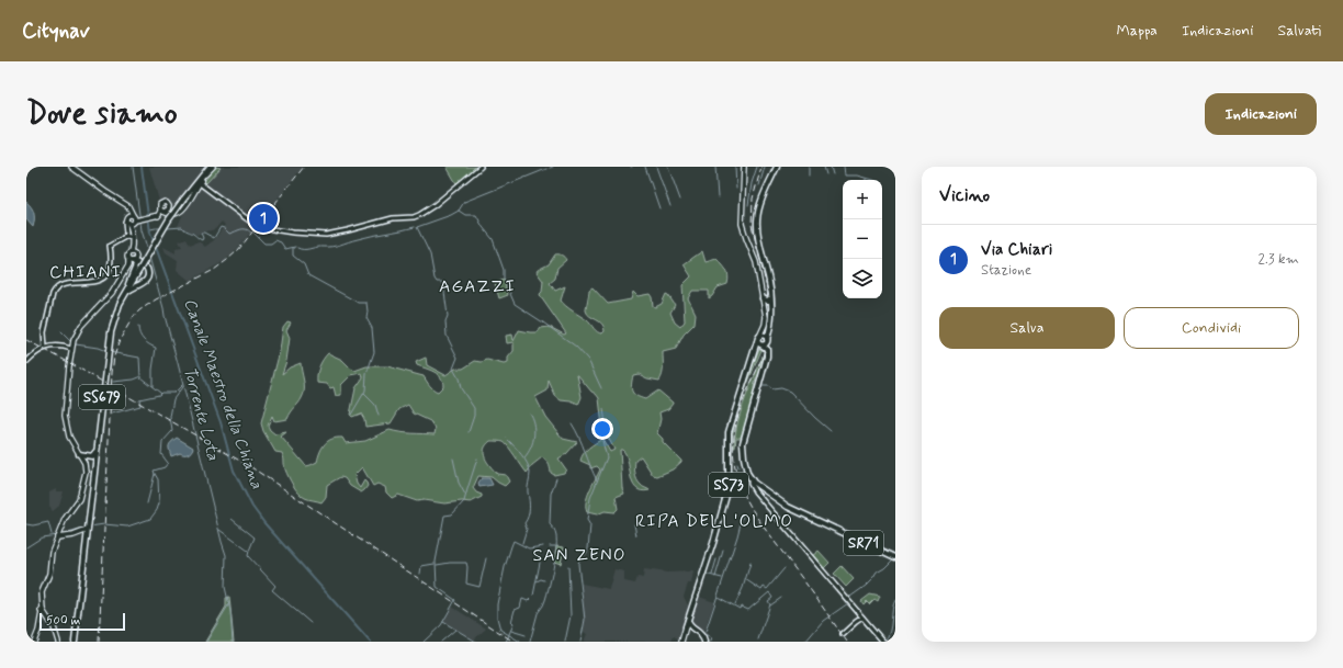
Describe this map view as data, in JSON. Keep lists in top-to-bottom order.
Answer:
{
  "streets": {
    "main road": ["SS679", "SS73", "SR71"]
  },
  "districts": [
    "CHIANI",
    "AGAZZI",
    "RIPA DELL'OLMO",
    "SAN ZENO"
  ],
  "water": ["Canale Maestro della Chiana", "Torrente Lota"],
  "scale_bar": "500 m",
  "page": {
    "header": "Citynav",
    "nav": ["Mappa", "Indicazioni", "Salvati"],
    "buttons": [
      "Indicazioni",
      ["Salva", "Condividi"]
    ],
    "title": "Dove siamo",
    "heading": "Vicino",
    "map_buttons": ["+", "−"],
    "pins": "1",
    "list": [
      {
        "mark": "1",
        "name": "Via Chiari",
        "note": "Stazione",
        "value": "2.3 km"
      }
    ],
    "scale": "500 m"
  }
}
